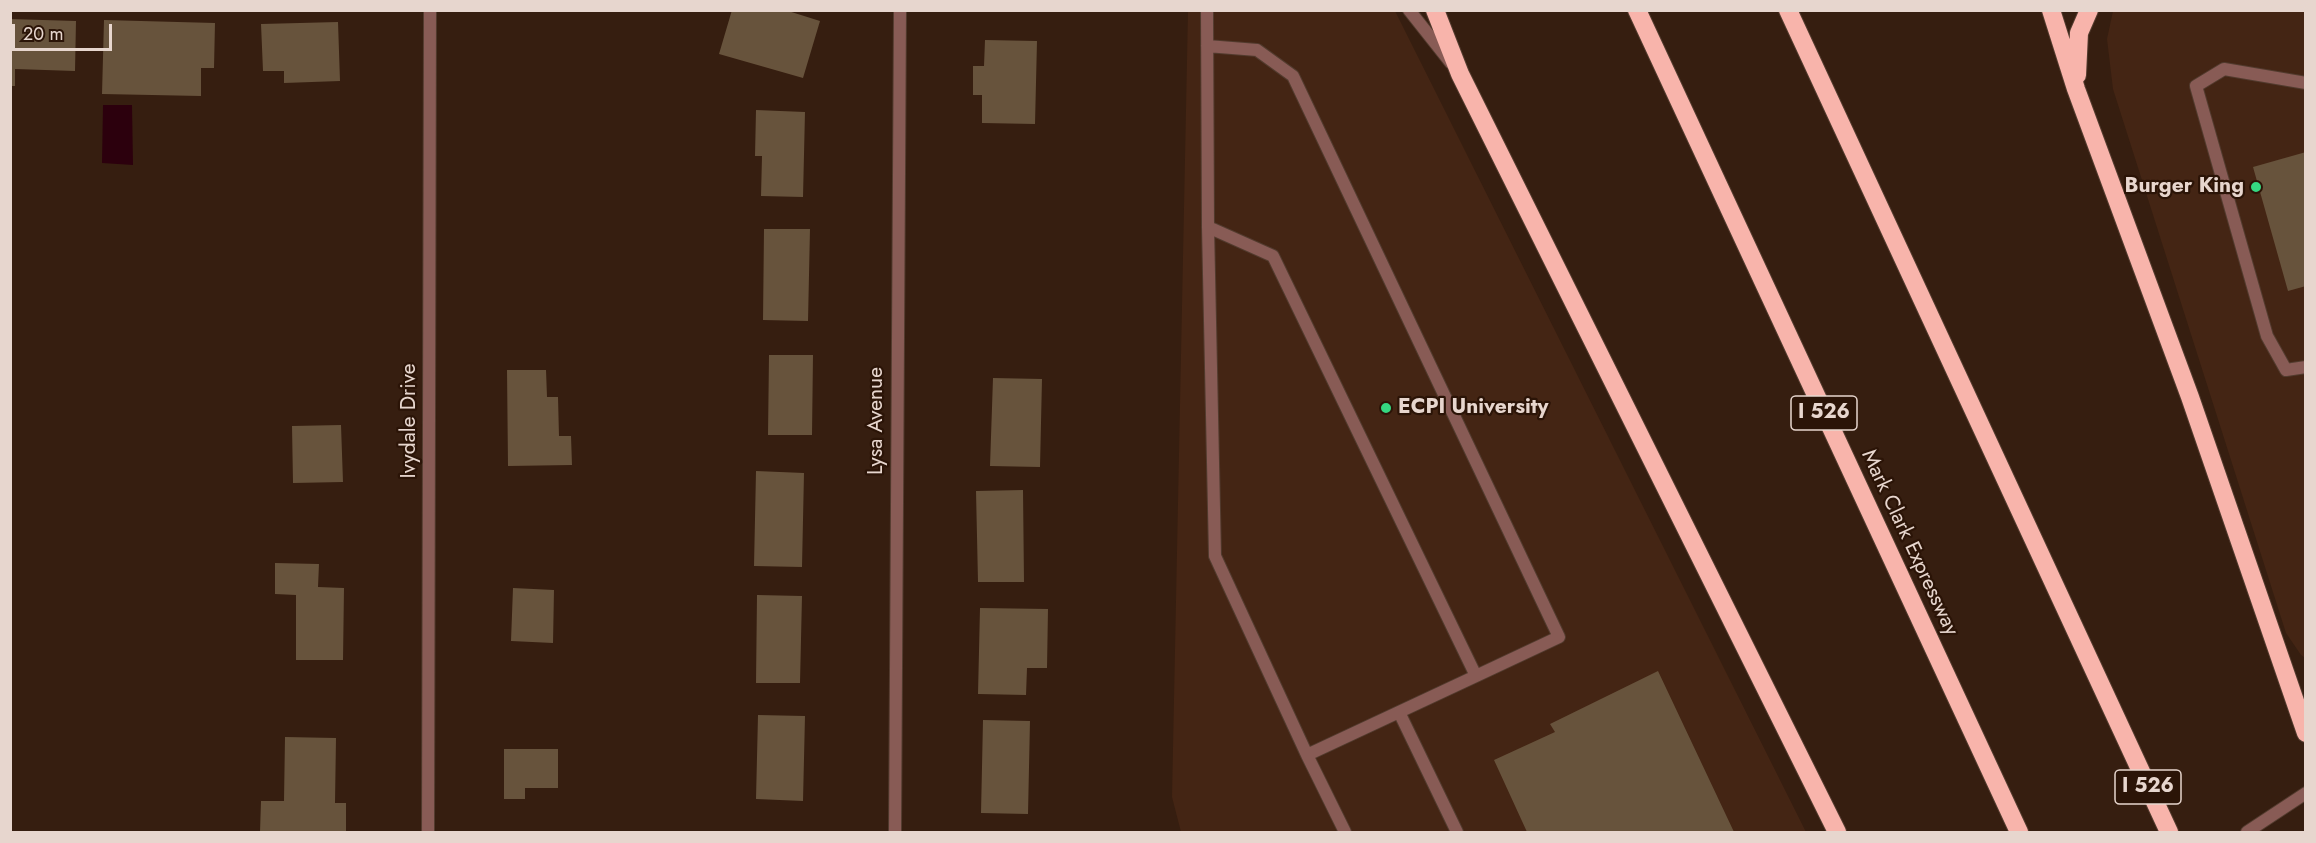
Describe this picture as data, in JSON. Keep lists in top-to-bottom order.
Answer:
{
  "streets": {
    "highway": ["I 526", "Mark Clark Expressway"],
    "street": ["Ivydale Drive", "Lysa Avenue"]
  },
  "places": ["Burger King", "ECPI University"],
  "scale_bar": "20 m"
}
